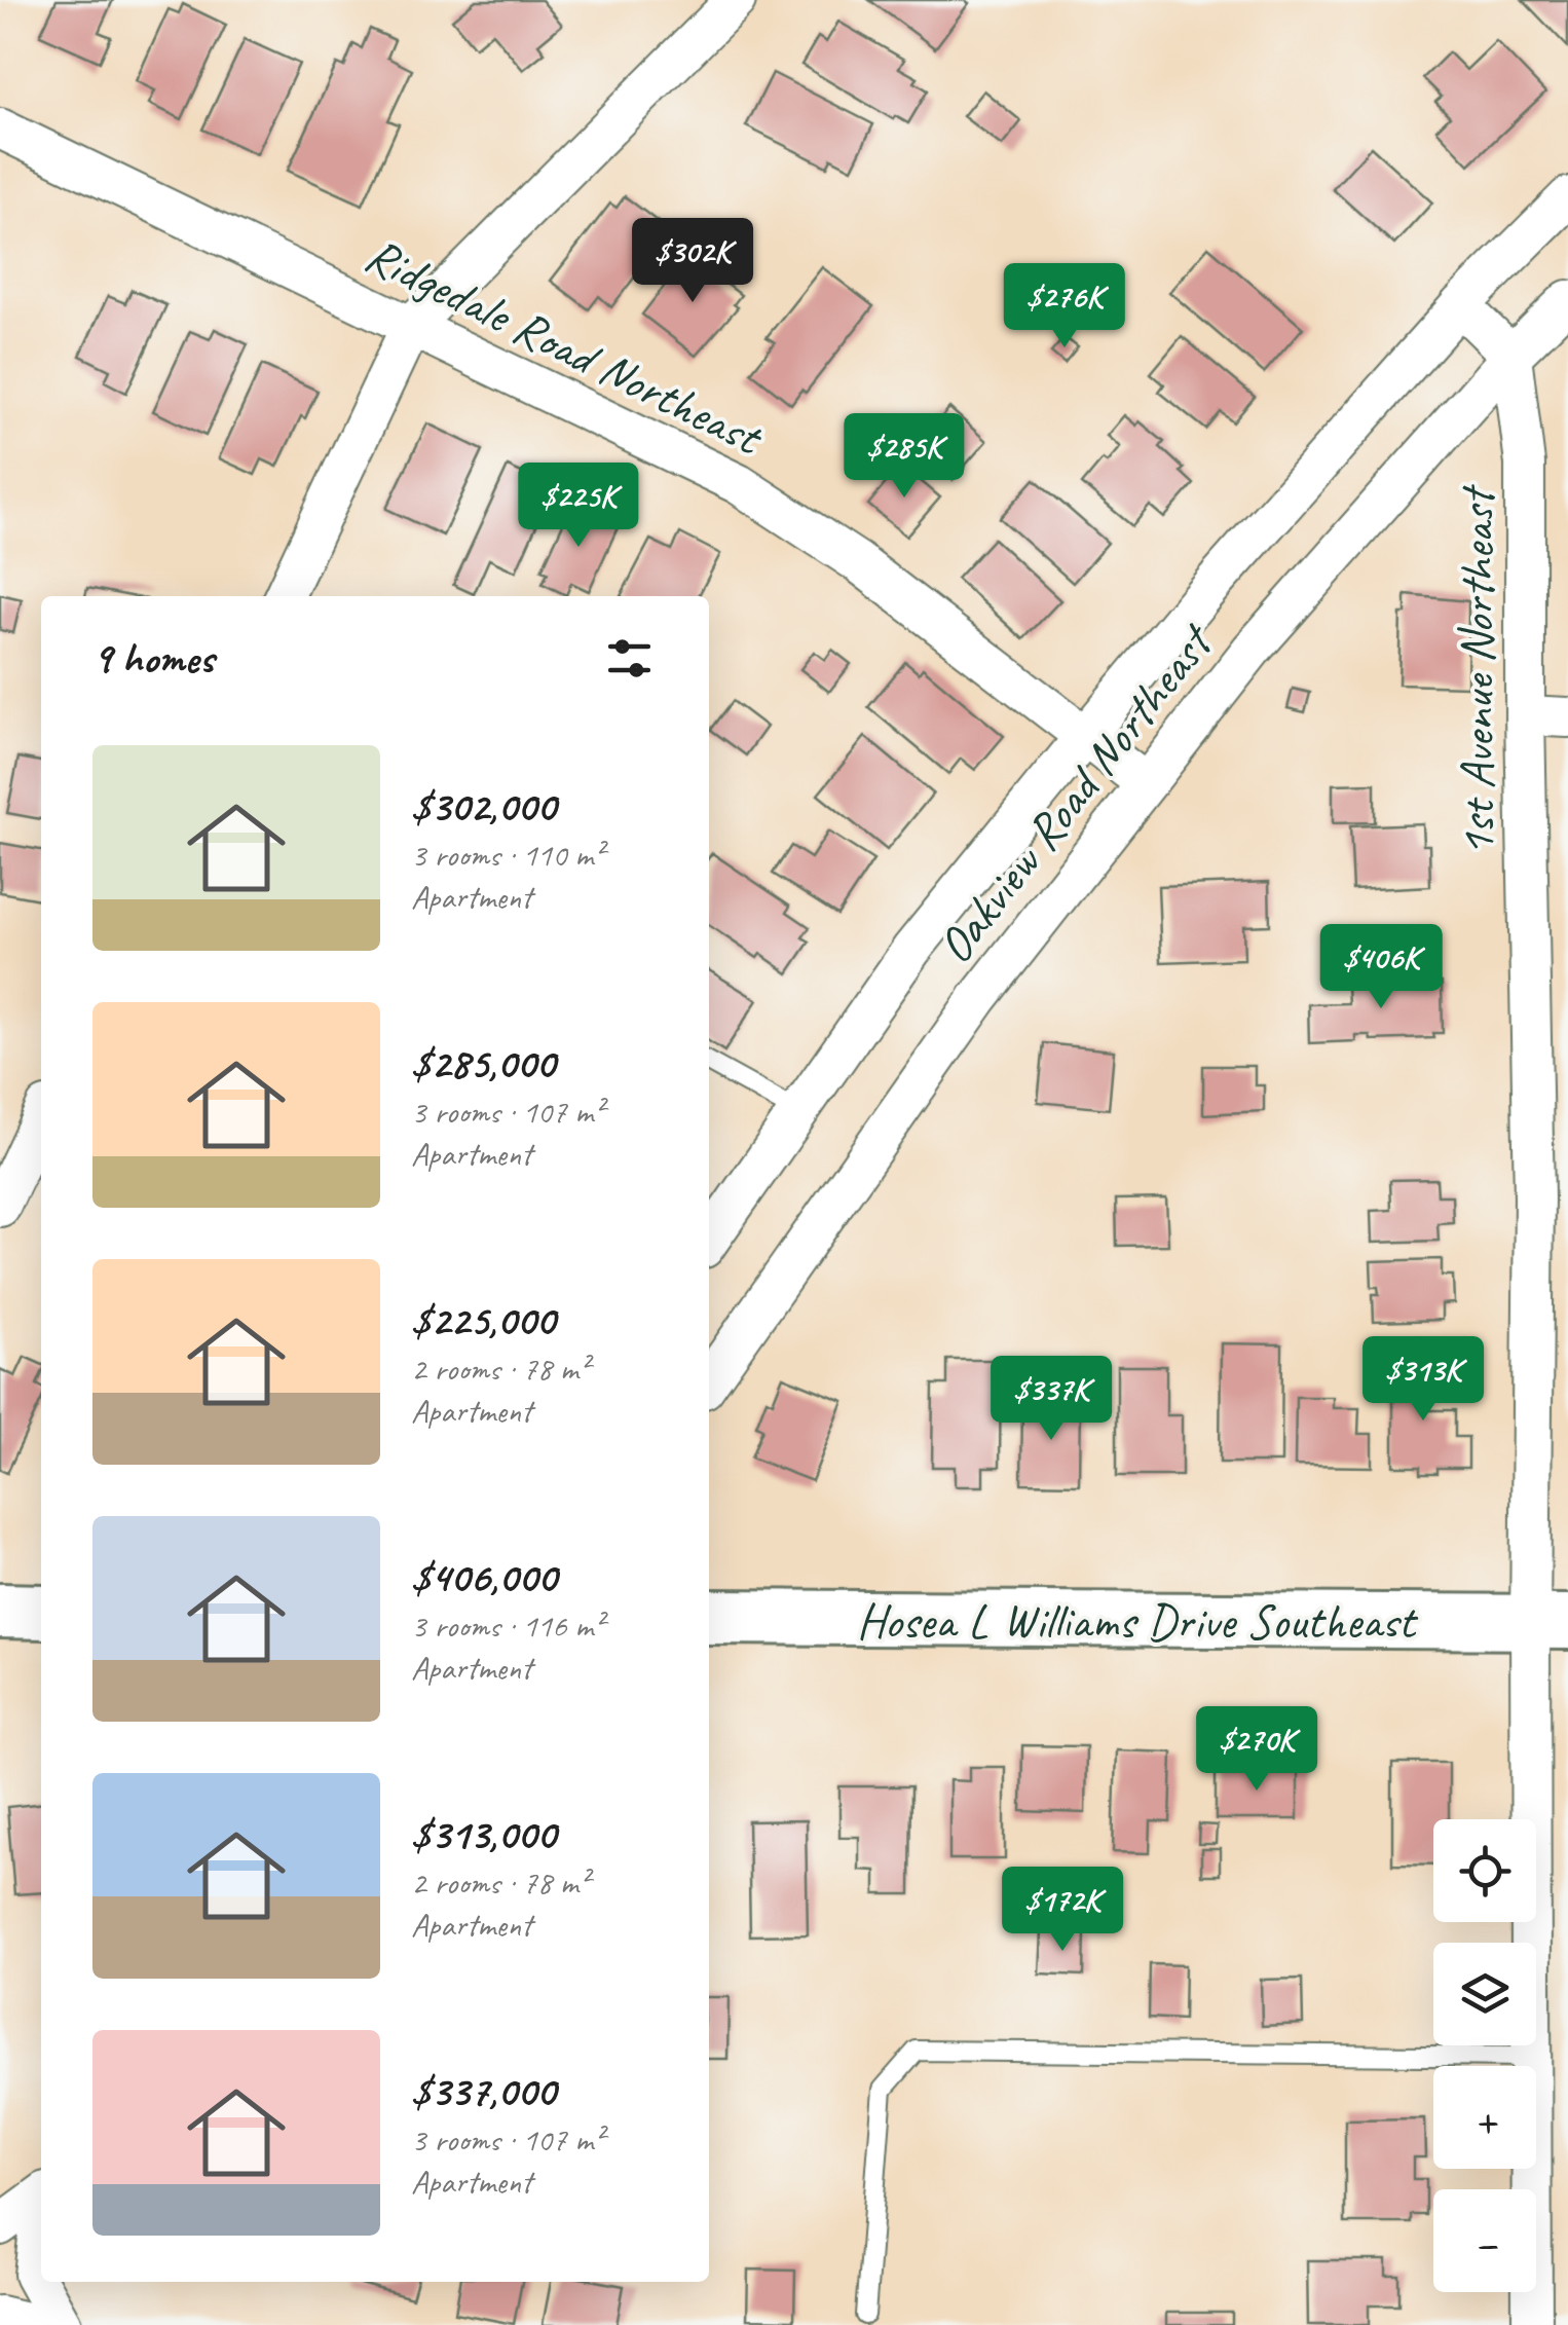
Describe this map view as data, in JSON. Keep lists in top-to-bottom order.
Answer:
{
  "streets": {
    "street": [
      "Ridgedale Road Northeast",
      "1st Avenue Northeast",
      "Oakview Road Northeast",
      "Hosea L Williams Drive Southeast"
    ]
  },
  "crossings": [
    ["Ridgedale Road Northeast", "Oakview Road Northeast"],
    ["1st Avenue Northeast", "Oakview Road Northeast"],
    ["1st Avenue Northeast", "Hosea L Williams Drive Southeast"]
  ],
  "page": {
    "price": [
      "$302K",
      "$276K",
      "$285K",
      "$225K",
      "$406K",
      "$313K",
      "$337K",
      "$270K",
      "$172K"
    ],
    "heading": "9 homes",
    "list": [
      {
        "name": "$302,000",
        "note": "3 rooms · 110 m² · Apartment"
      },
      {
        "name": "$285,000",
        "note": "3 rooms · 107 m² · Apartment"
      },
      {
        "name": "$225,000",
        "note": "2 rooms · 78 m² · Apartment"
      },
      {
        "name": "$406,000",
        "note": "3 rooms · 116 m² · Apartment"
      },
      {
        "name": "$313,000",
        "note": "2 rooms · 78 m² · Apartment"
      },
      {
        "name": "$337,000",
        "note": "3 rooms · 107 m² · Apartment"
      }
    ],
    "map_buttons": ["+", "−"]
  }
}
